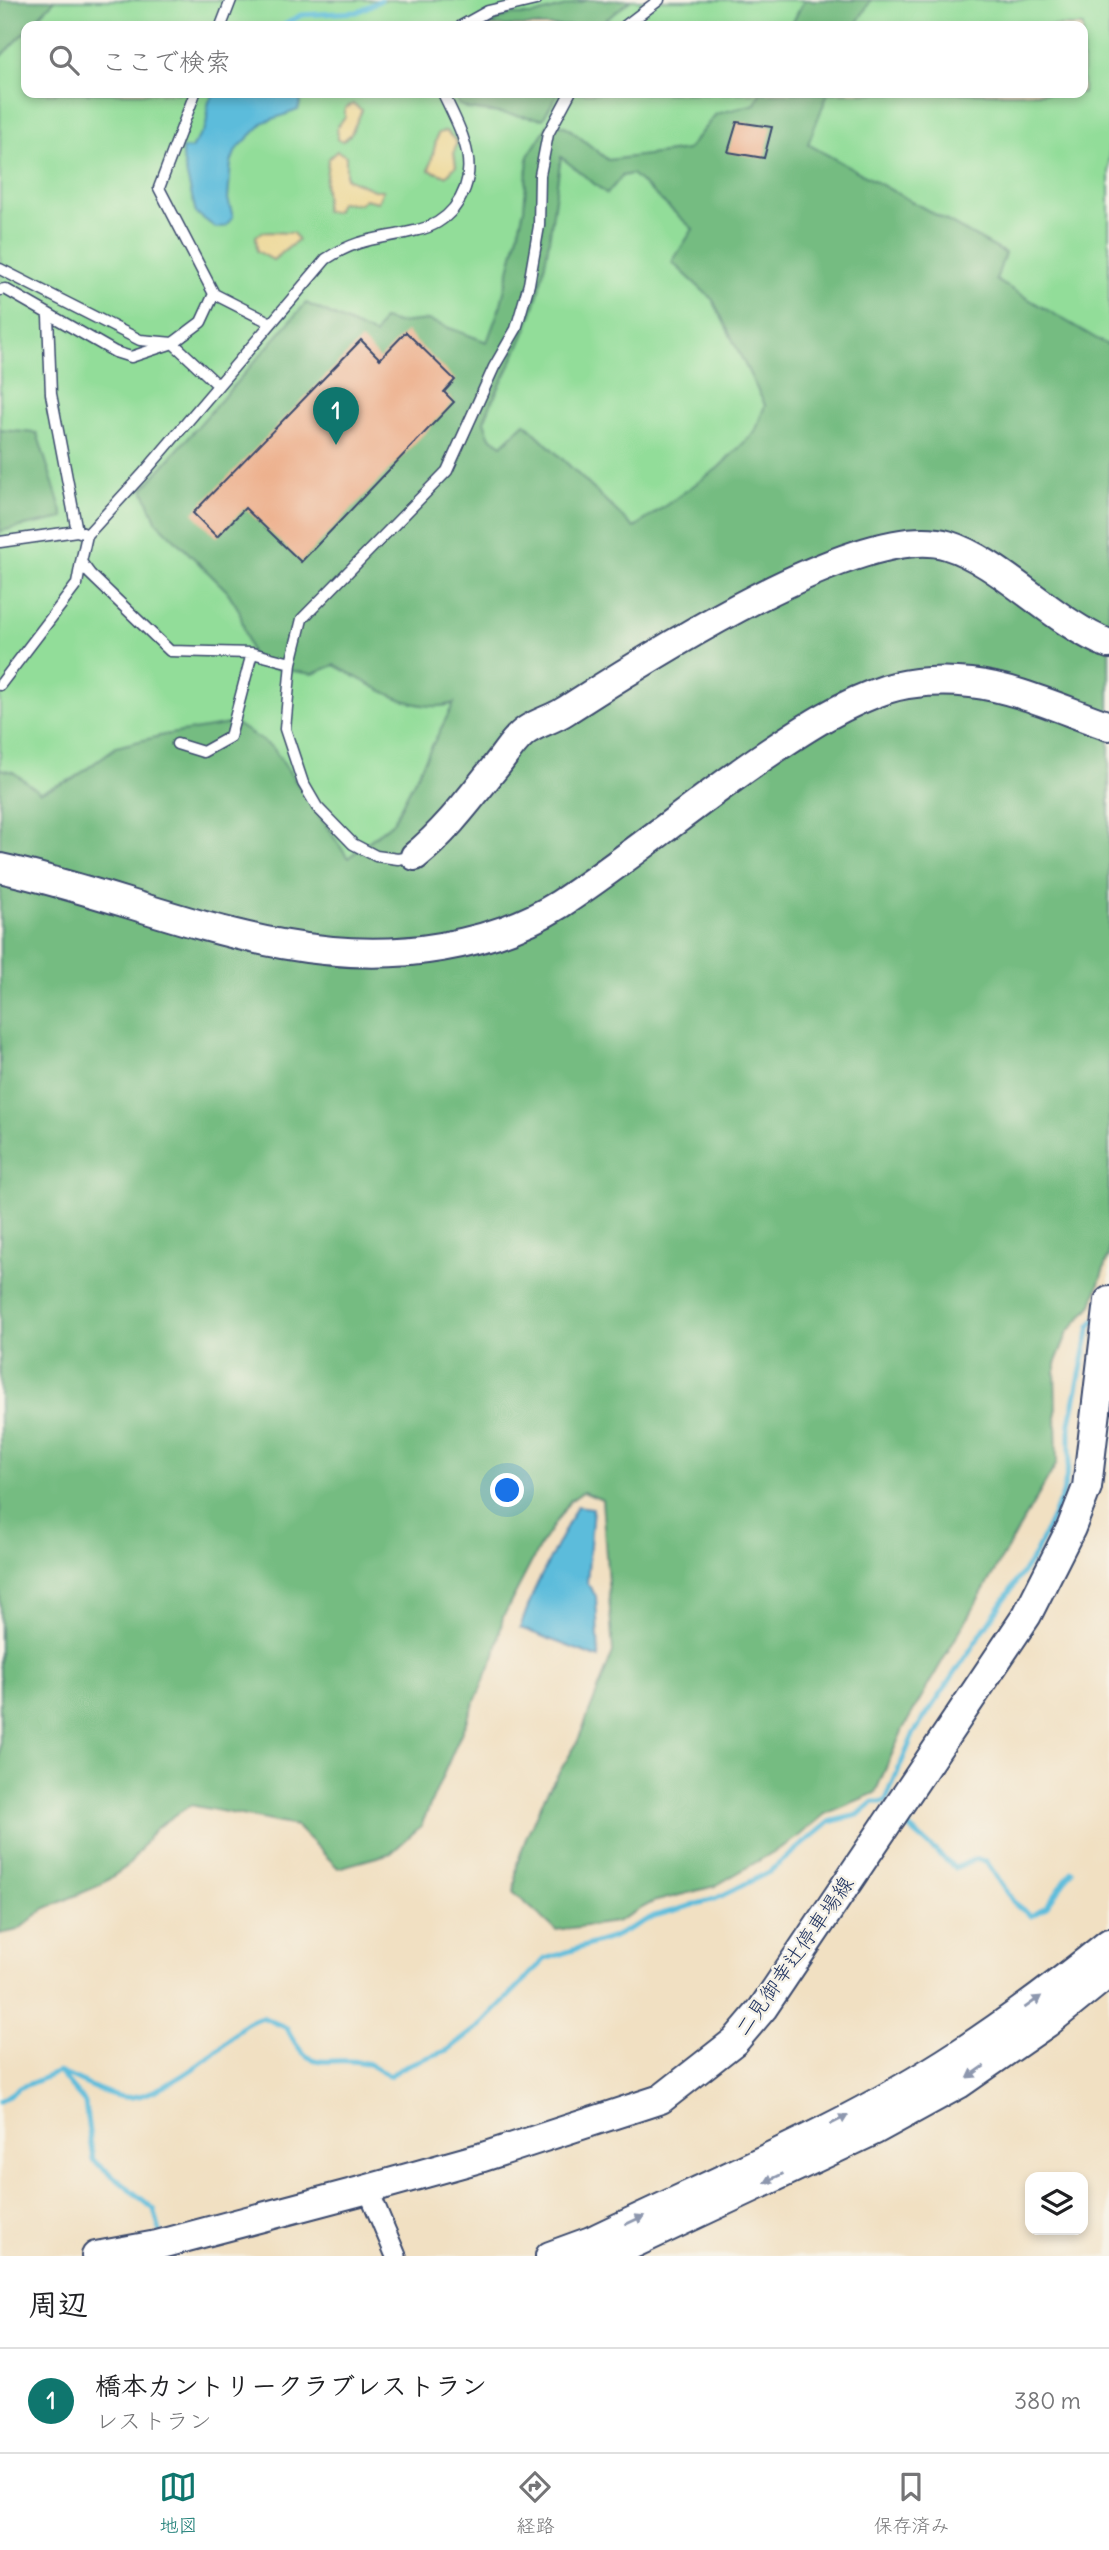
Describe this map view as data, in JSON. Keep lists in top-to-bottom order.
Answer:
{
  "streets": {
    "street": ["二見御幸辻停車場線"]
  },
  "page": {
    "search": "ここで検索",
    "pins": "1",
    "heading": "周辺",
    "list": [
      {
        "mark": "1",
        "name": "橋本カントリークラブレストラン",
        "note": "レストラン",
        "value": "380 m"
      }
    ],
    "nav": ["地図", "経路", "保存済み"]
  }
}
